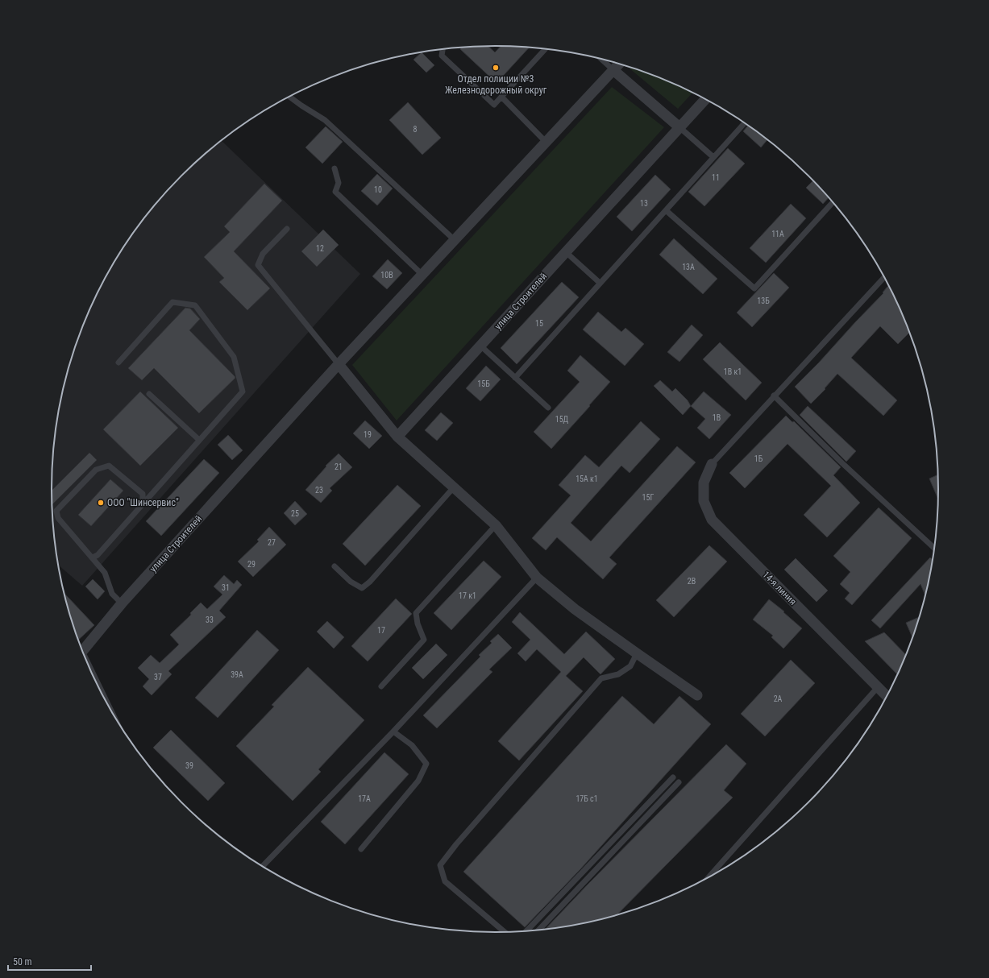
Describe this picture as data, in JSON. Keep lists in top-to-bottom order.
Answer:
{
  "streets": {
    "street": ["улица Строителей", "14-я линия"]
  },
  "places": ["Отдел полиции №3 Железнодорожный округ", "ООО \"Шинсервис\""],
  "house_numbers": [
    "8",
    "11",
    "10",
    "13",
    "11А",
    "12",
    "13А",
    "10В",
    "13Б",
    "15",
    "1В к1",
    "15Б",
    "1В",
    "15Д",
    "19",
    "1Б",
    "21",
    "15А к1",
    "23",
    "15Г",
    "25",
    "27",
    "29",
    "2В",
    "31",
    "17 к1",
    "33",
    "17",
    "39А",
    "37",
    "2А",
    "39",
    "17А",
    "17Б с1"
  ],
  "scale_bar": "50 m"
}
